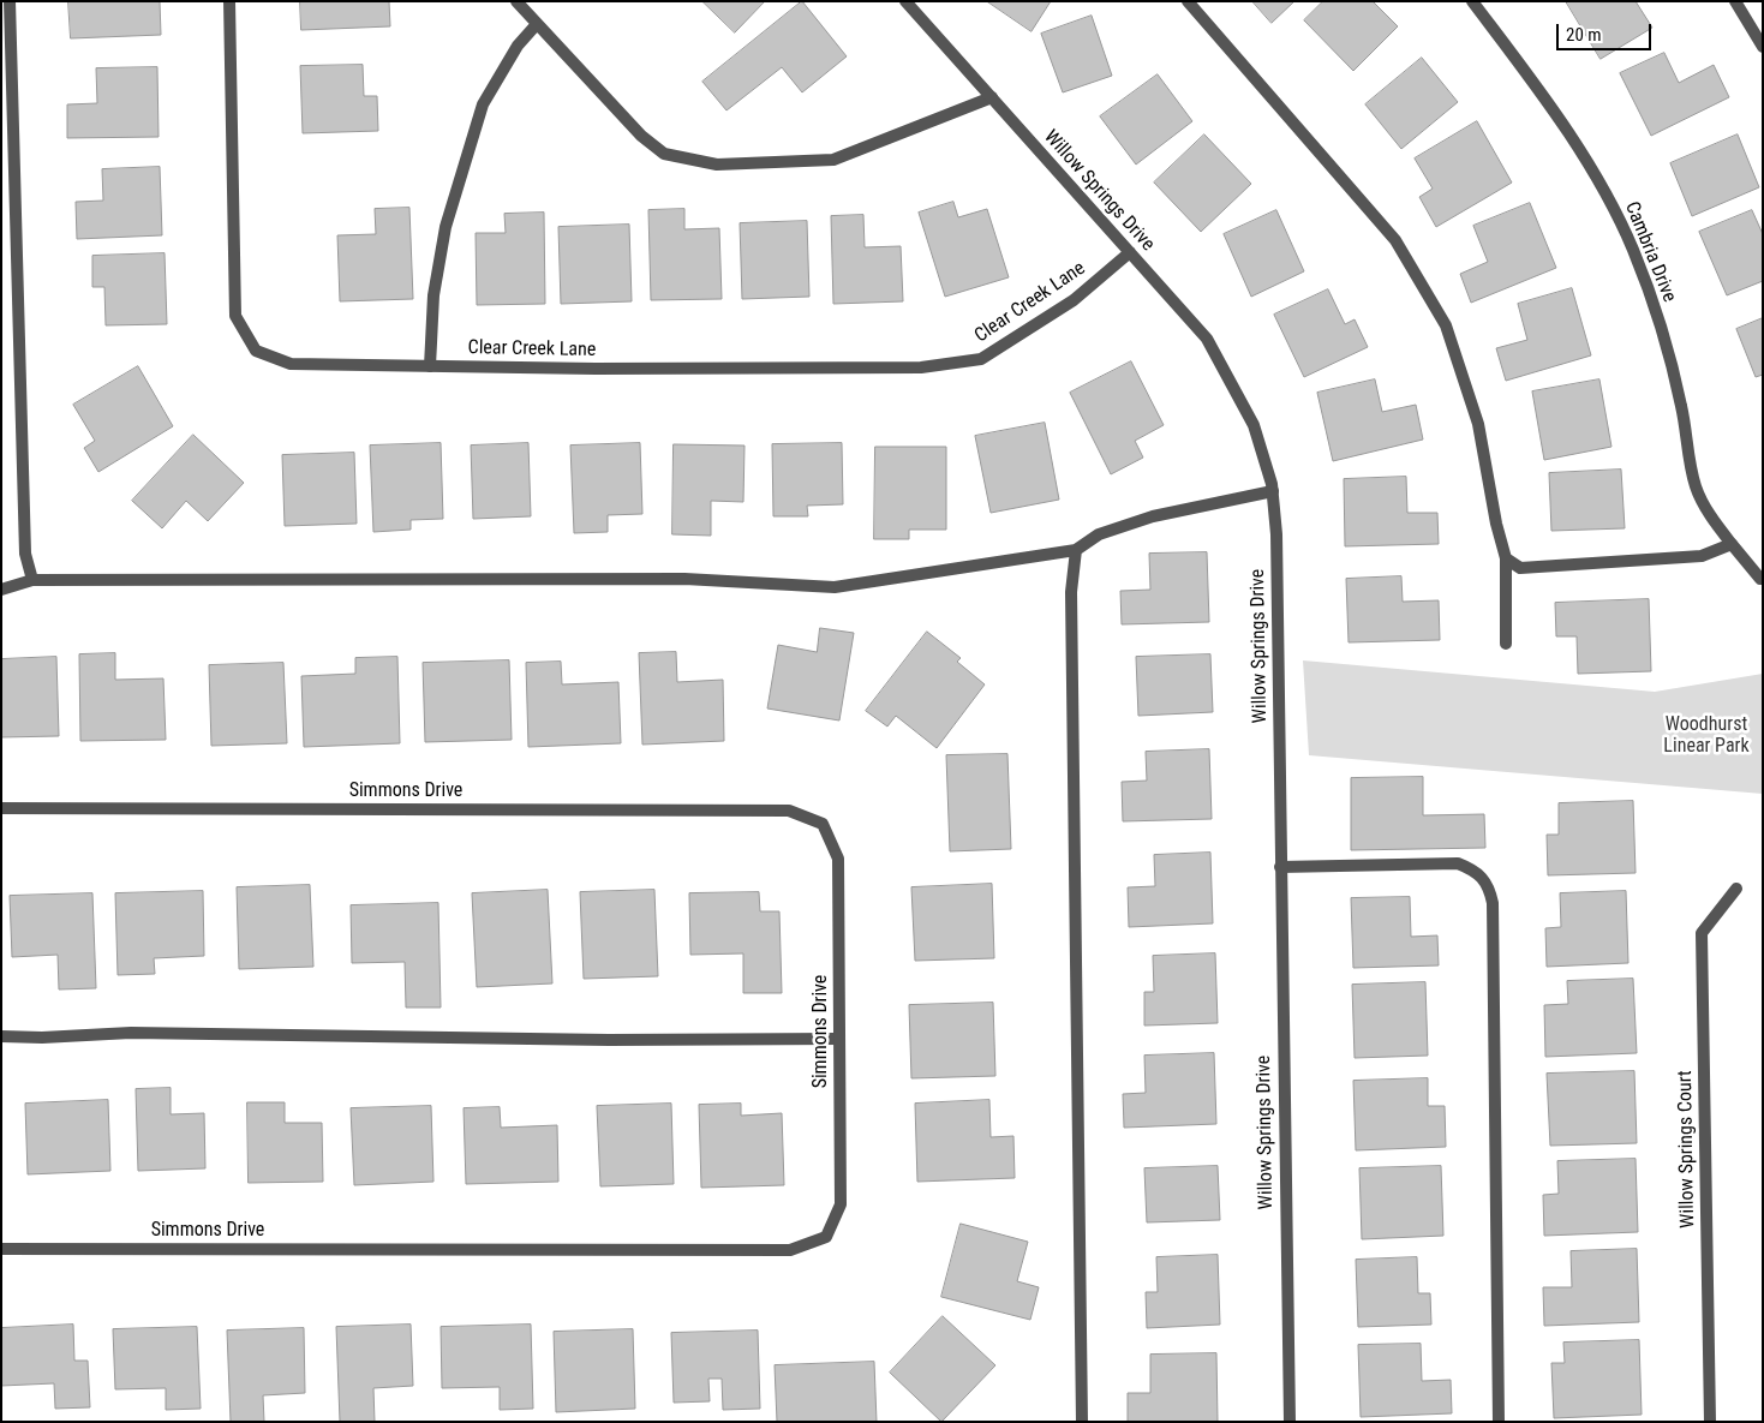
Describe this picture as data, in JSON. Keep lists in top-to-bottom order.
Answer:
{
  "streets": {
    "street": [
      "Willow Springs Drive",
      "Cambria Drive",
      "Clear Creek Lane",
      "Simmons Drive",
      "Willow Springs Court"
    ]
  },
  "crossings": [
    ["Willow Springs Drive", "Clear Creek Lane"]
  ],
  "parks": ["Woodhurst Linear Park"],
  "scale_bar": "20 m"
}
